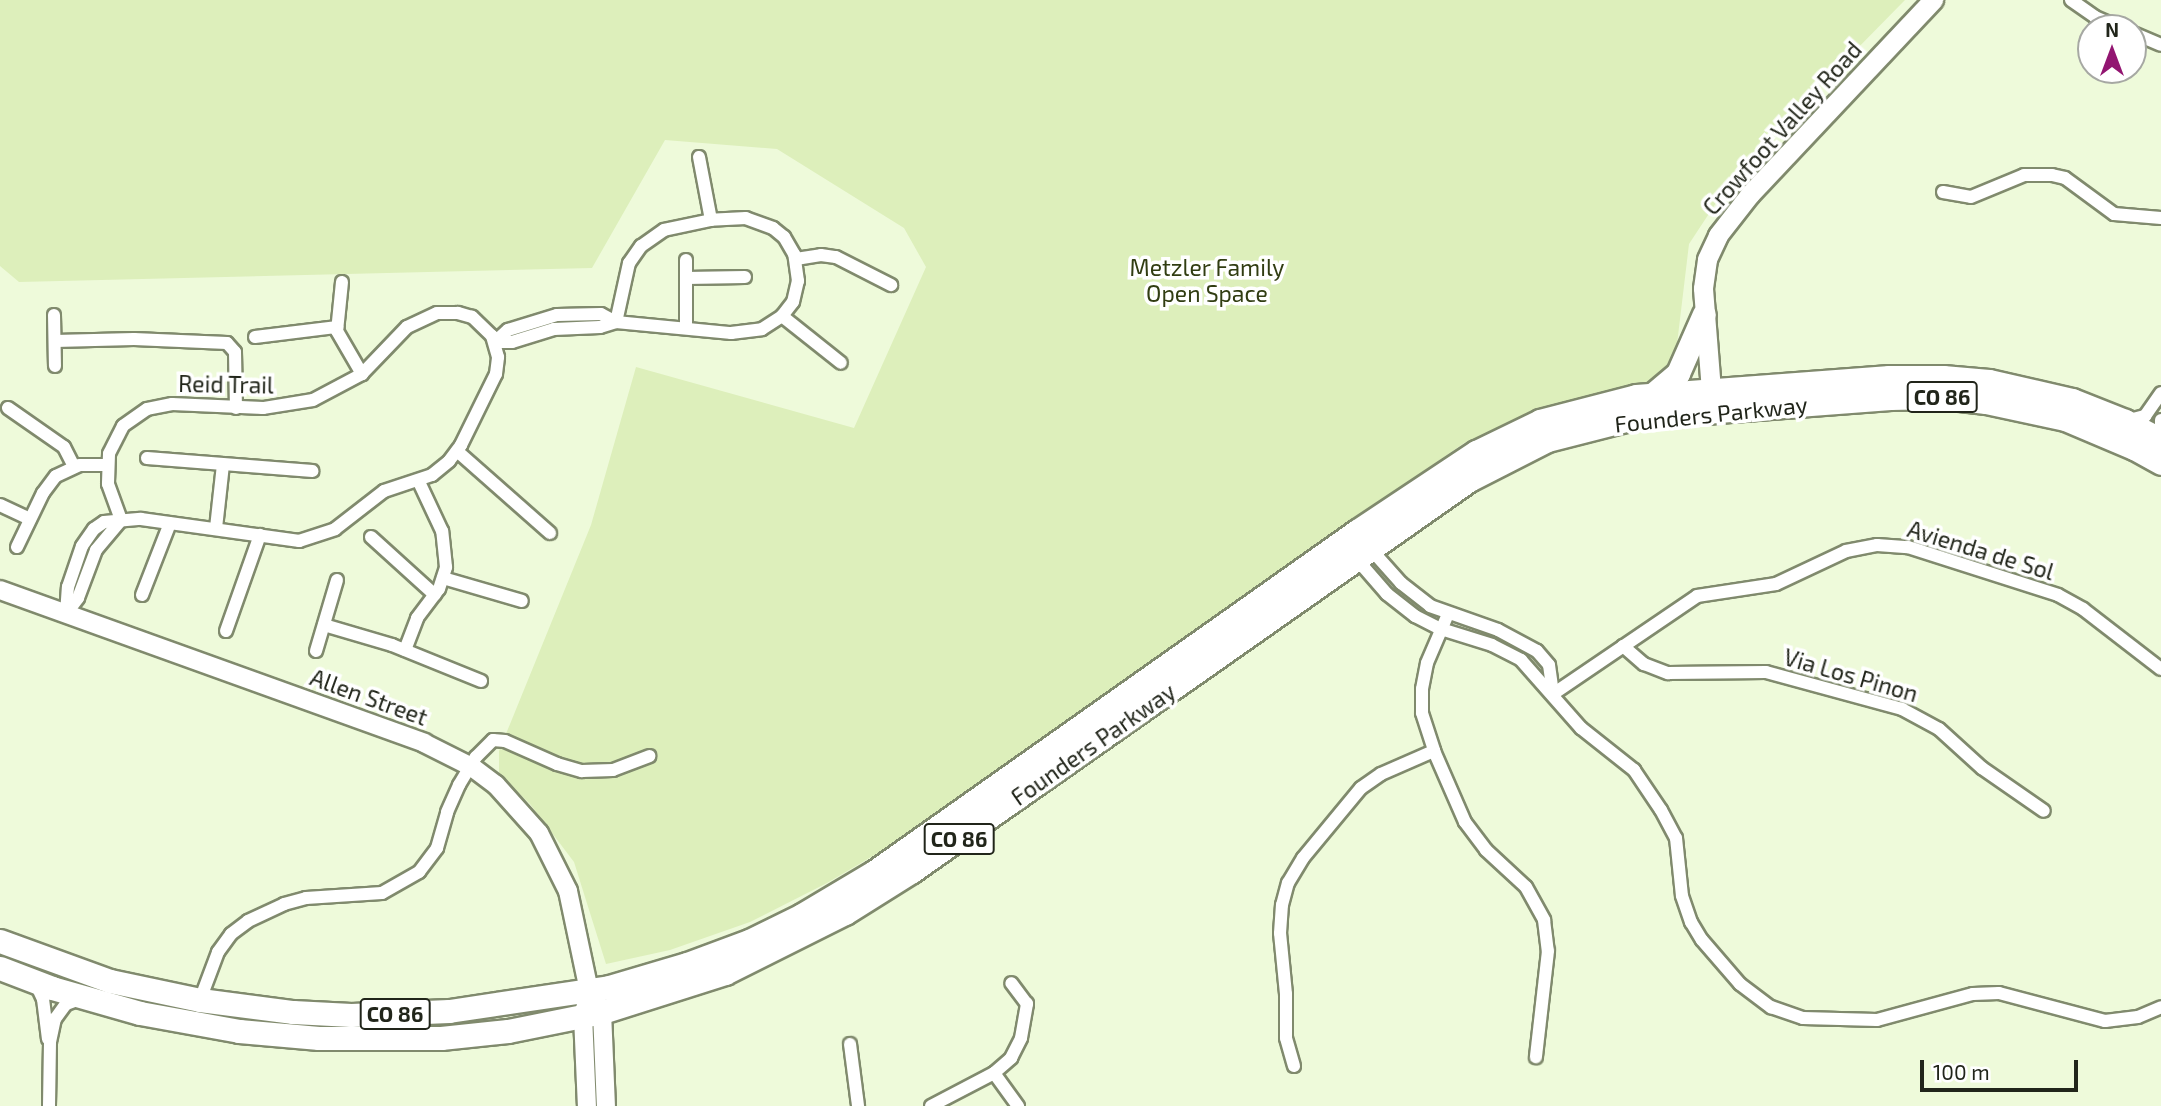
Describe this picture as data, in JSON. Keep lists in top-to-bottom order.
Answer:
{
  "streets": {
    "highway": ["CO 86", "Founders Parkway"],
    "main road": ["Crowfoot Valley Road"],
    "street": [
      "Reid Trail",
      "Avienda de Sol",
      "Via Los Pinon",
      "Allen Street"
    ]
  },
  "crossings": [
    ["Crowfoot Valley Road", "Founders Parkway"],
    ["Founders Parkway", "Allen Street"],
    ["Avienda de Sol", "Via Los Pinon"]
  ],
  "parks": ["Metzler Family Open Space"],
  "scale_bar": "100 m",
  "north": "top"
}
